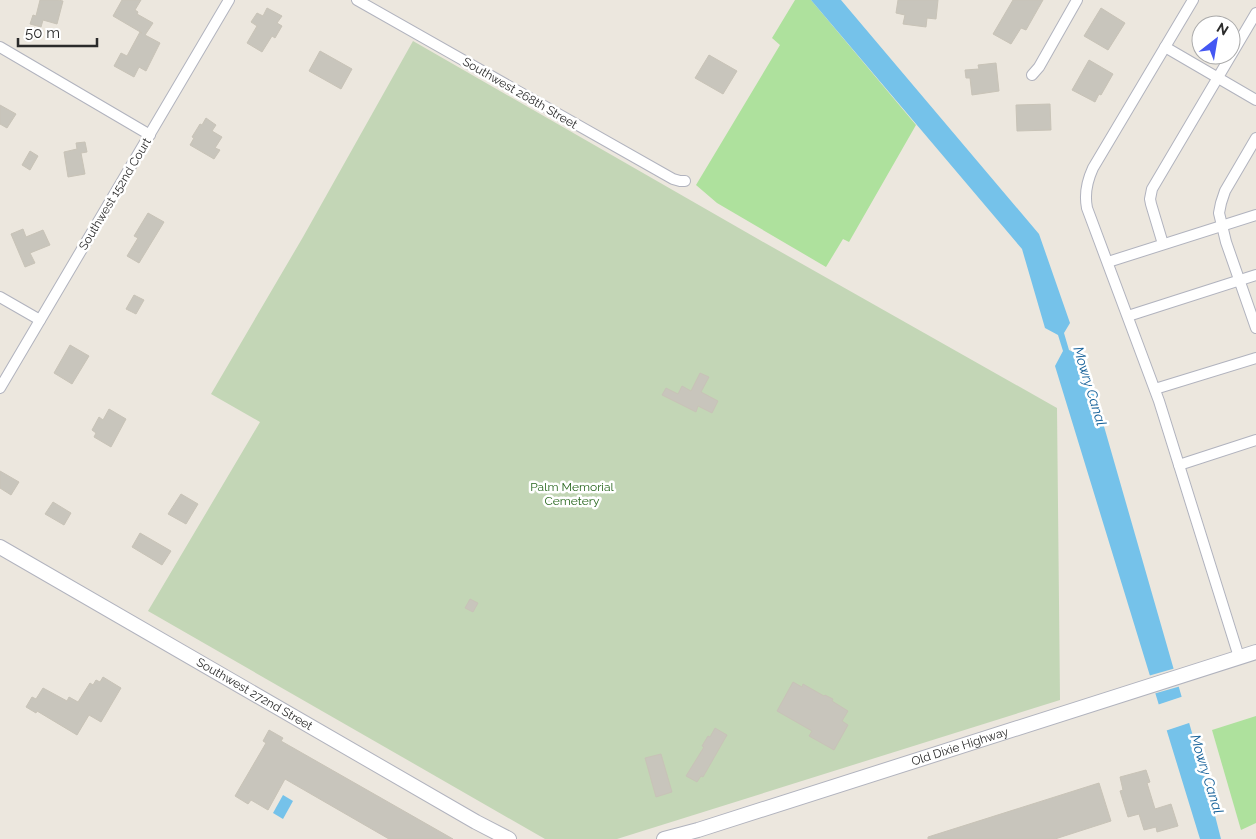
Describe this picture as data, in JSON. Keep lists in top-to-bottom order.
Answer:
{
  "streets": {
    "street": [
      "Southwest 268th Street",
      "Southwest 152nd Court",
      "Southwest 272nd Street",
      "Old Dixie Highway"
    ]
  },
  "water": ["Mowry Canal"],
  "parks": ["Palm Memorial Cemetery"],
  "scale_bar": "50 m",
  "north": "top right"
}
